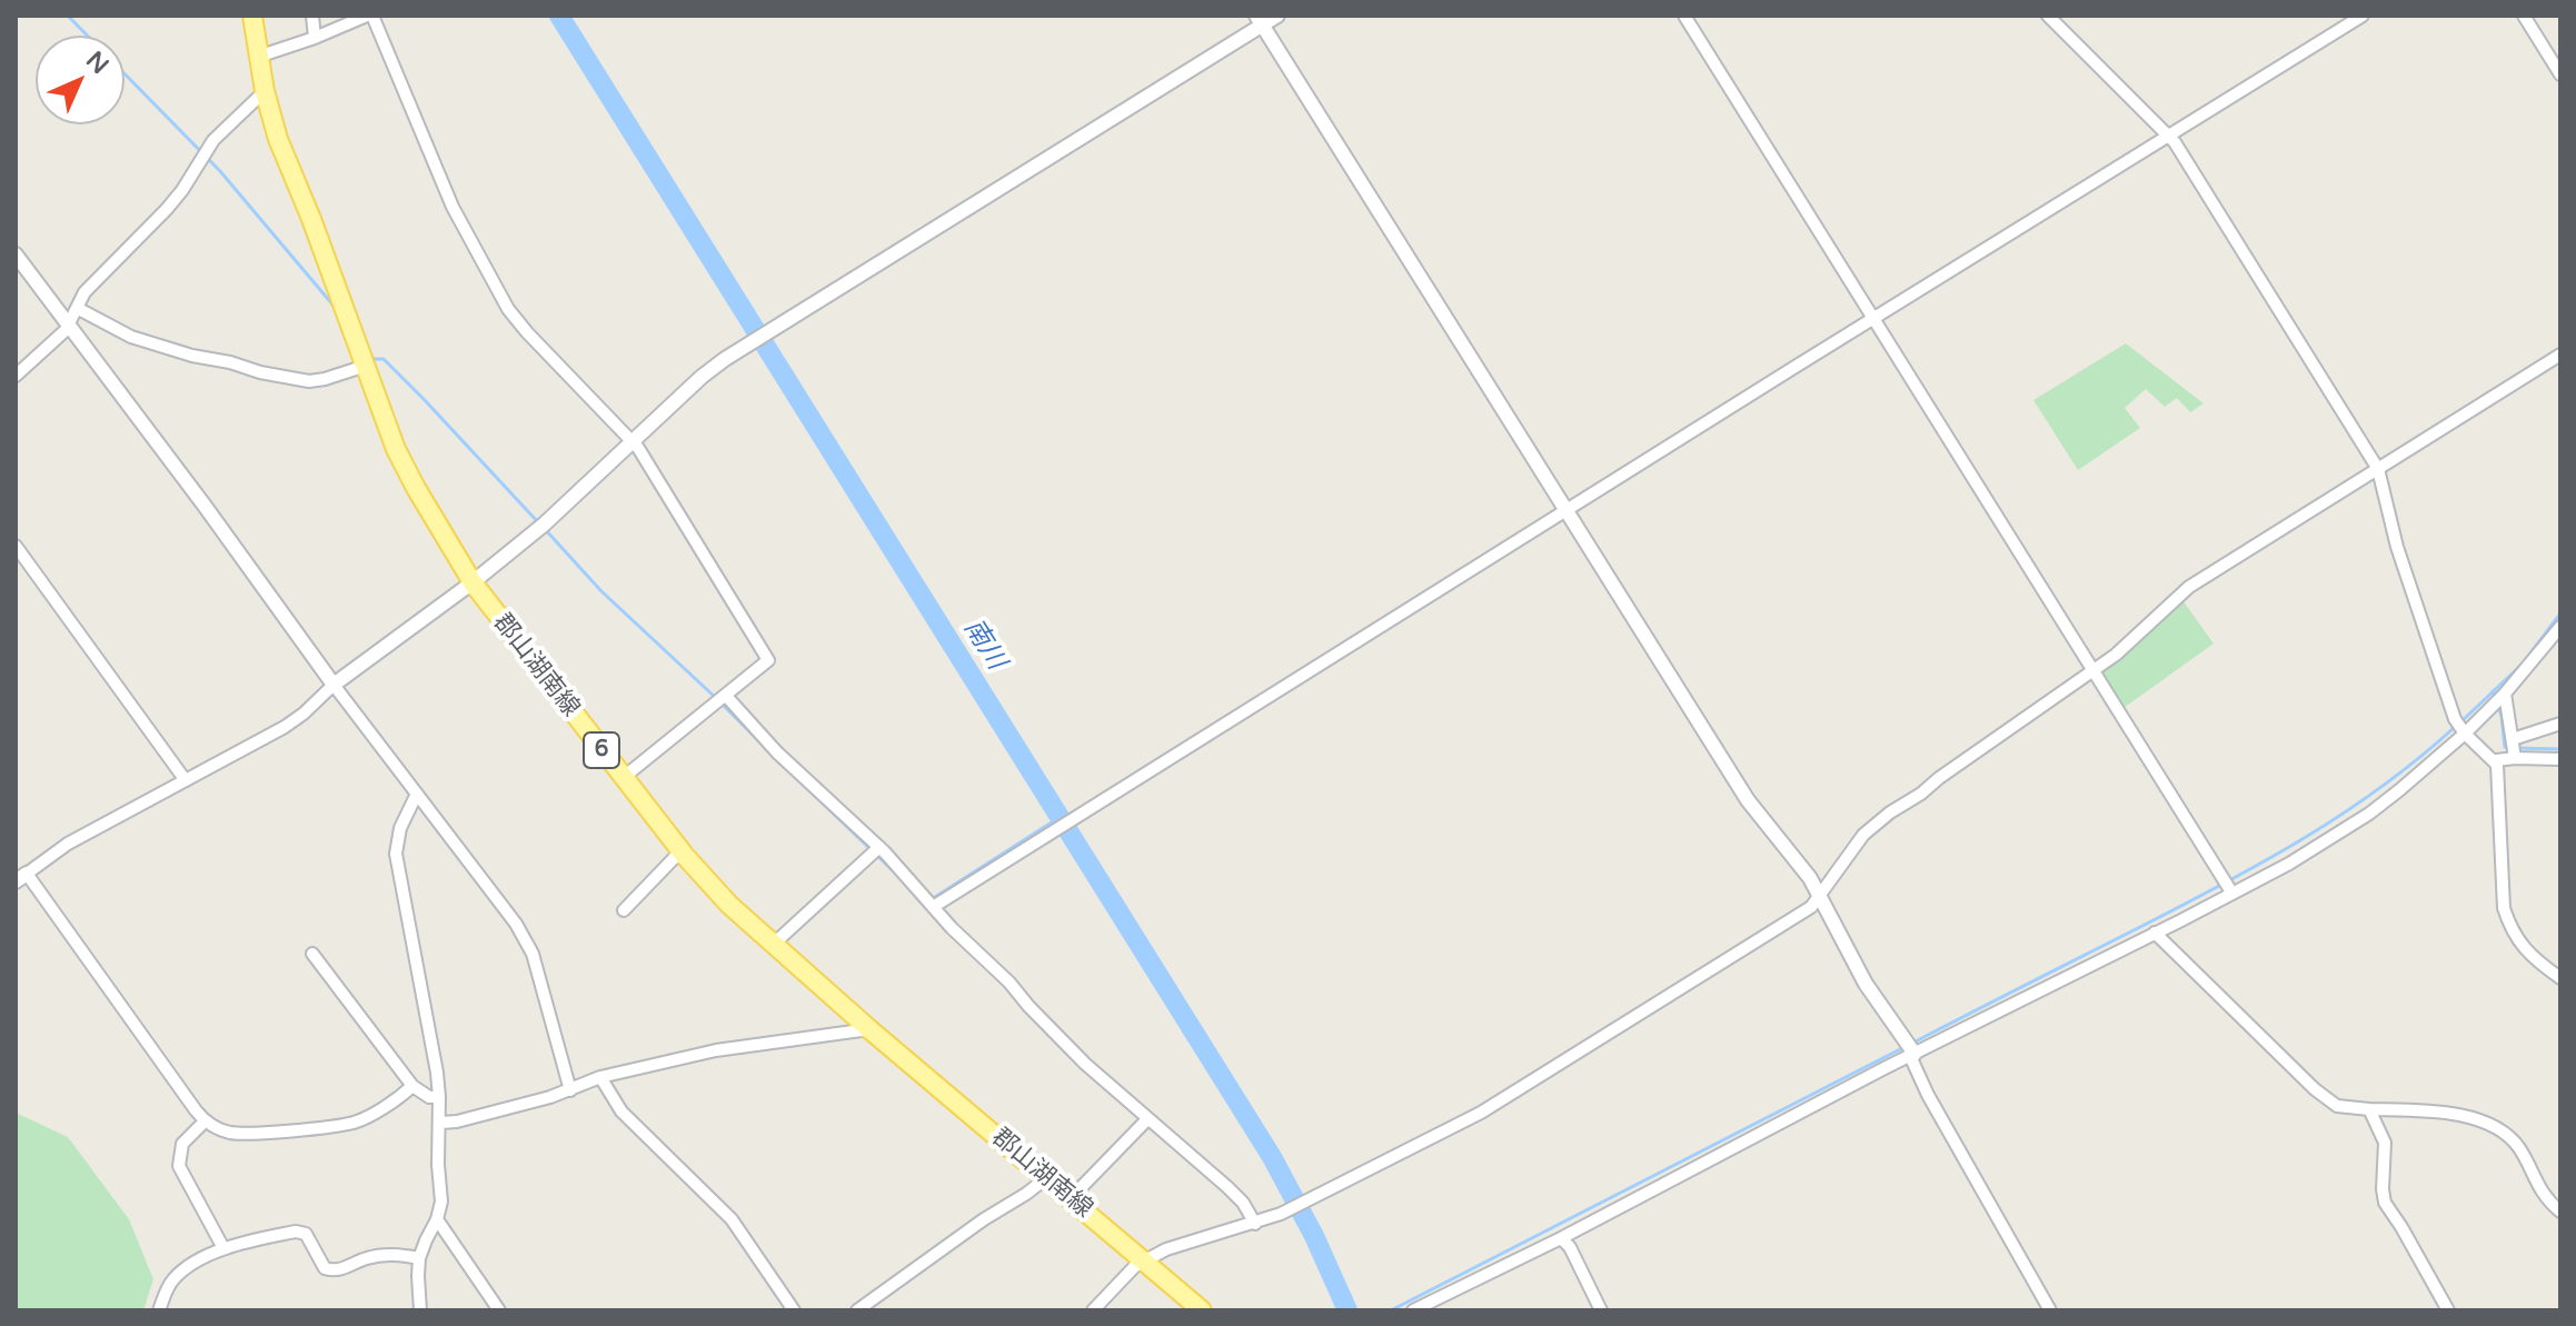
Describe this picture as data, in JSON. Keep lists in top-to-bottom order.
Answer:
{
  "streets": {
    "main road": ["郡山湖南線", "6"]
  },
  "water": ["南川"],
  "north": "top right"
}
